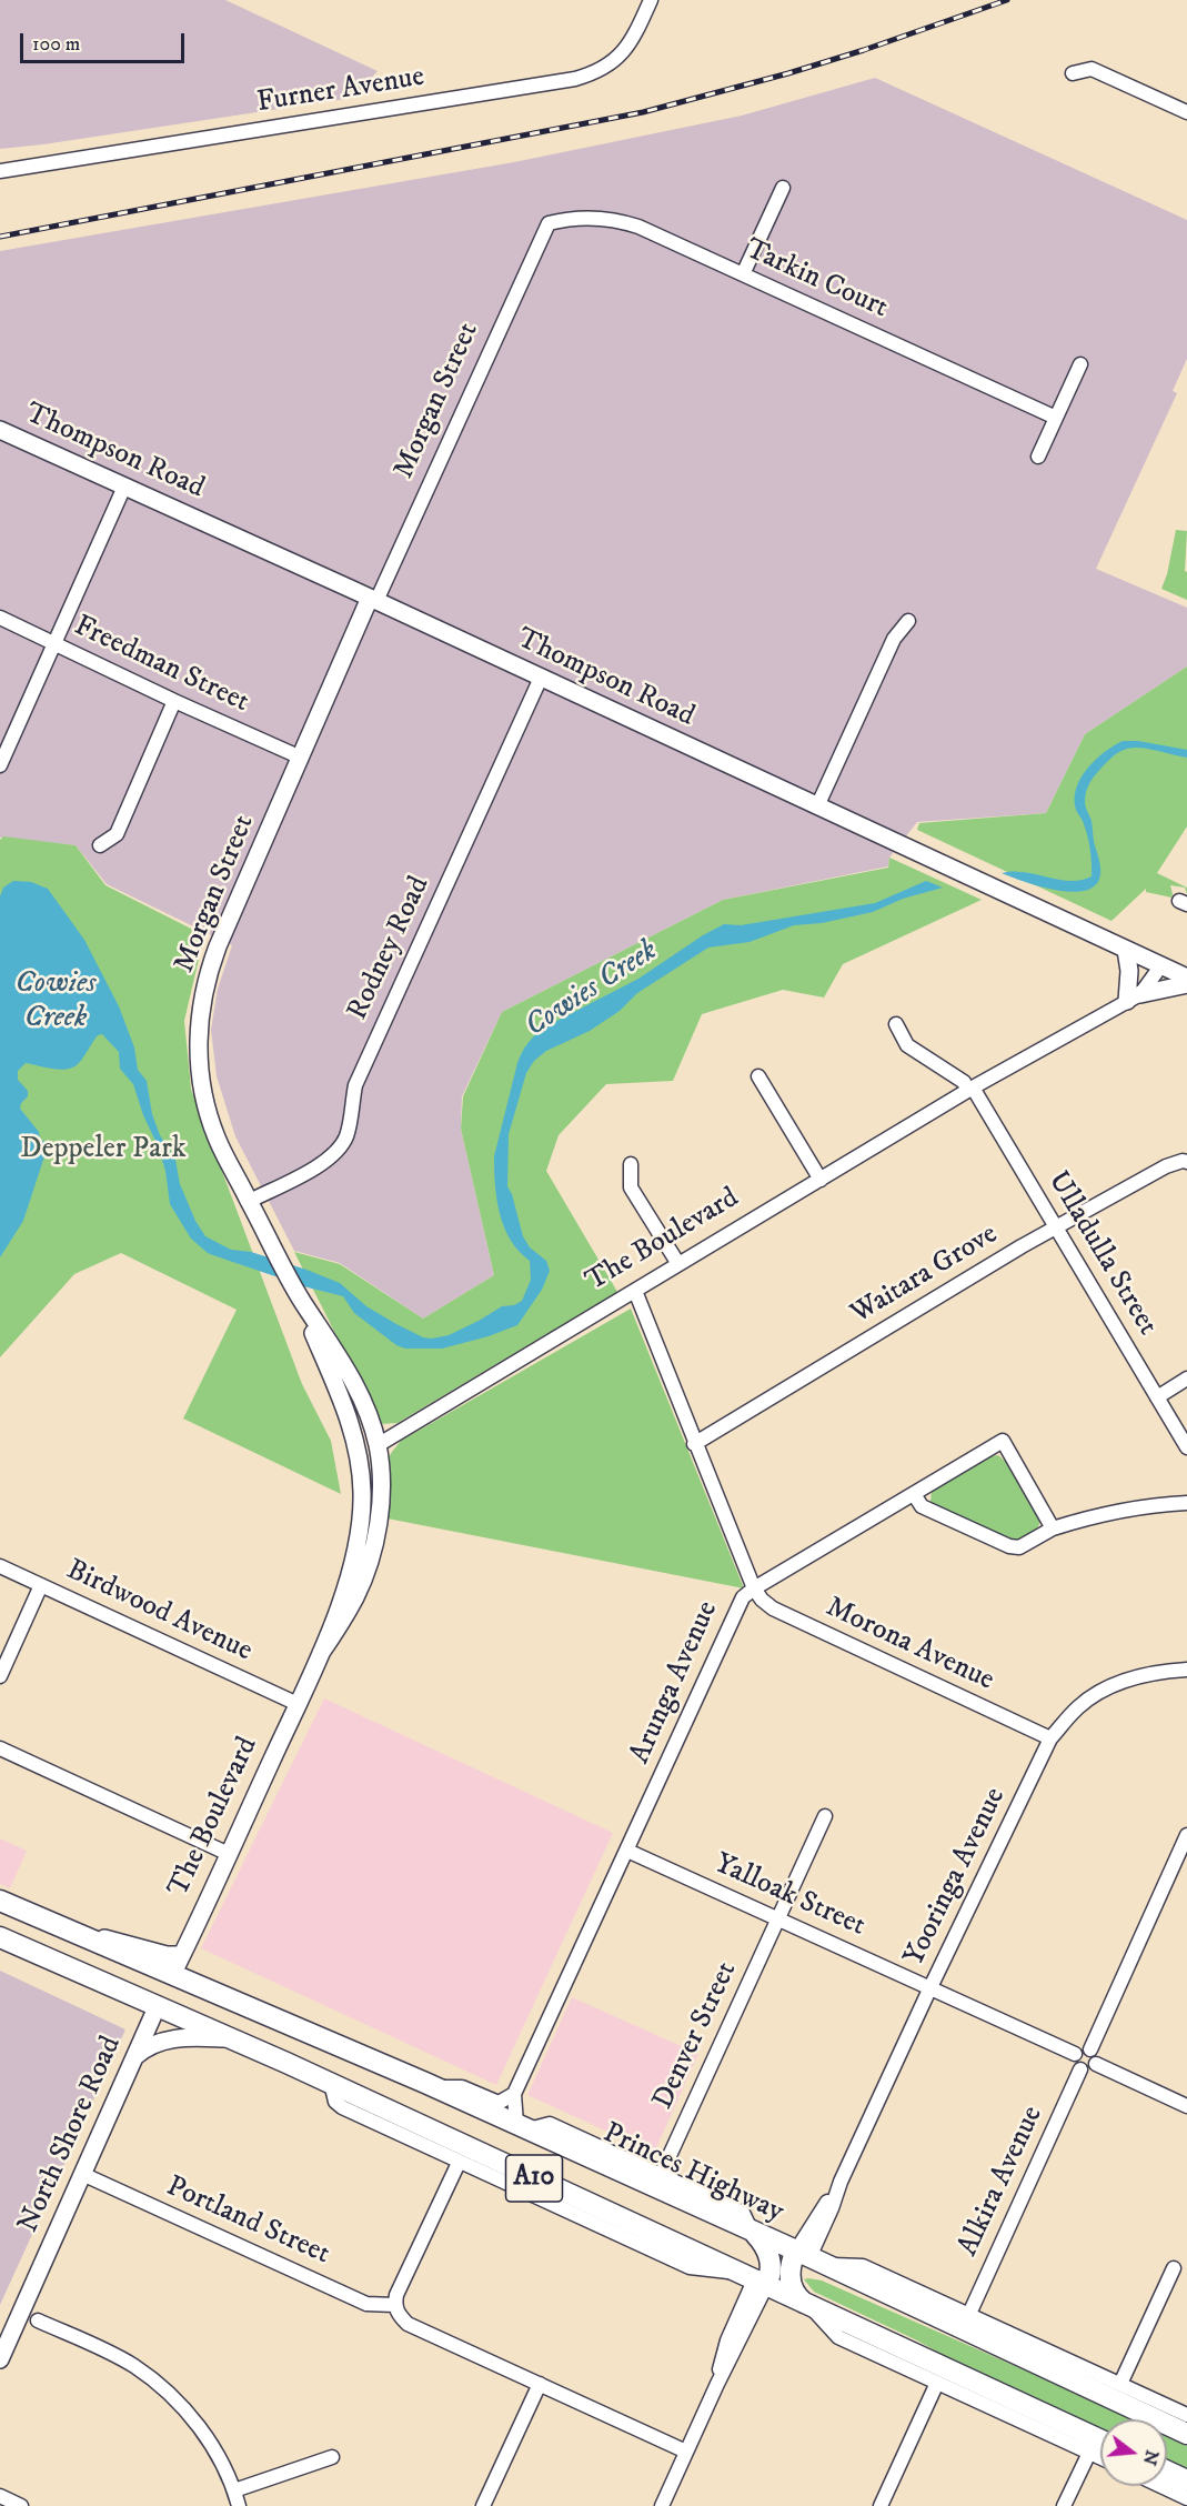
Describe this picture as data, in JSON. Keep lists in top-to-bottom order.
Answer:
{
  "streets": {
    "highway": ["The Boulevard", "Princes Highway", "A10"],
    "main road": ["Morgan Street", "Thompson Road", "North Shore Road"],
    "street": [
      "Furner Avenue",
      "Tarkin Court",
      "Freedman Street",
      "Rodney Road",
      "Ulladulla Street",
      "Waitara Grove",
      "Birdwood Avenue",
      "Morona Avenue",
      "Arunga Avenue",
      "Yooringa Avenue",
      "Yalloak Street",
      "Denver Street",
      "Alkira Avenue",
      "Portland Street"
    ]
  },
  "crossings": [
    ["Tarkin Court", "Morgan Street"],
    ["Morgan Street", "Thompson Road"],
    ["Morgan Street", "Freedman Street"],
    ["Morgan Street", "Rodney Road"],
    ["Morgan Street", "The Boulevard"],
    ["Thompson Road", "Rodney Road"],
    ["Thompson Road", "The Boulevard"],
    ["The Boulevard", "Ulladulla Street"],
    ["The Boulevard", "Birdwood Avenue"],
    ["The Boulevard", "Arunga Avenue"],
    ["The Boulevard", "North Shore Road"],
    ["The Boulevard", "Princes Highway"],
    ["The Boulevard", "A10"],
    ["Ulladulla Street", "Waitara Grove"],
    ["Waitara Grove", "Arunga Avenue"],
    ["Morona Avenue", "Arunga Avenue"],
    ["Morona Avenue", "Yooringa Avenue"],
    ["Arunga Avenue", "Yalloak Street"],
    ["Arunga Avenue", "Princes Highway"],
    ["Yooringa Avenue", "Yalloak Street"],
    ["Yooringa Avenue", "Princes Highway"],
    ["Yalloak Street", "Denver Street"],
    ["Yalloak Street", "Alkira Avenue"],
    ["North Shore Road", "Princes Highway"],
    ["North Shore Road", "A10"],
    ["North Shore Road", "Portland Street"],
    ["Princes Highway", "A10"]
  ],
  "water": ["Cowies Creek"],
  "parks": ["Deppeler Park"],
  "scale_bar": "100 m",
  "north": "right"
}
